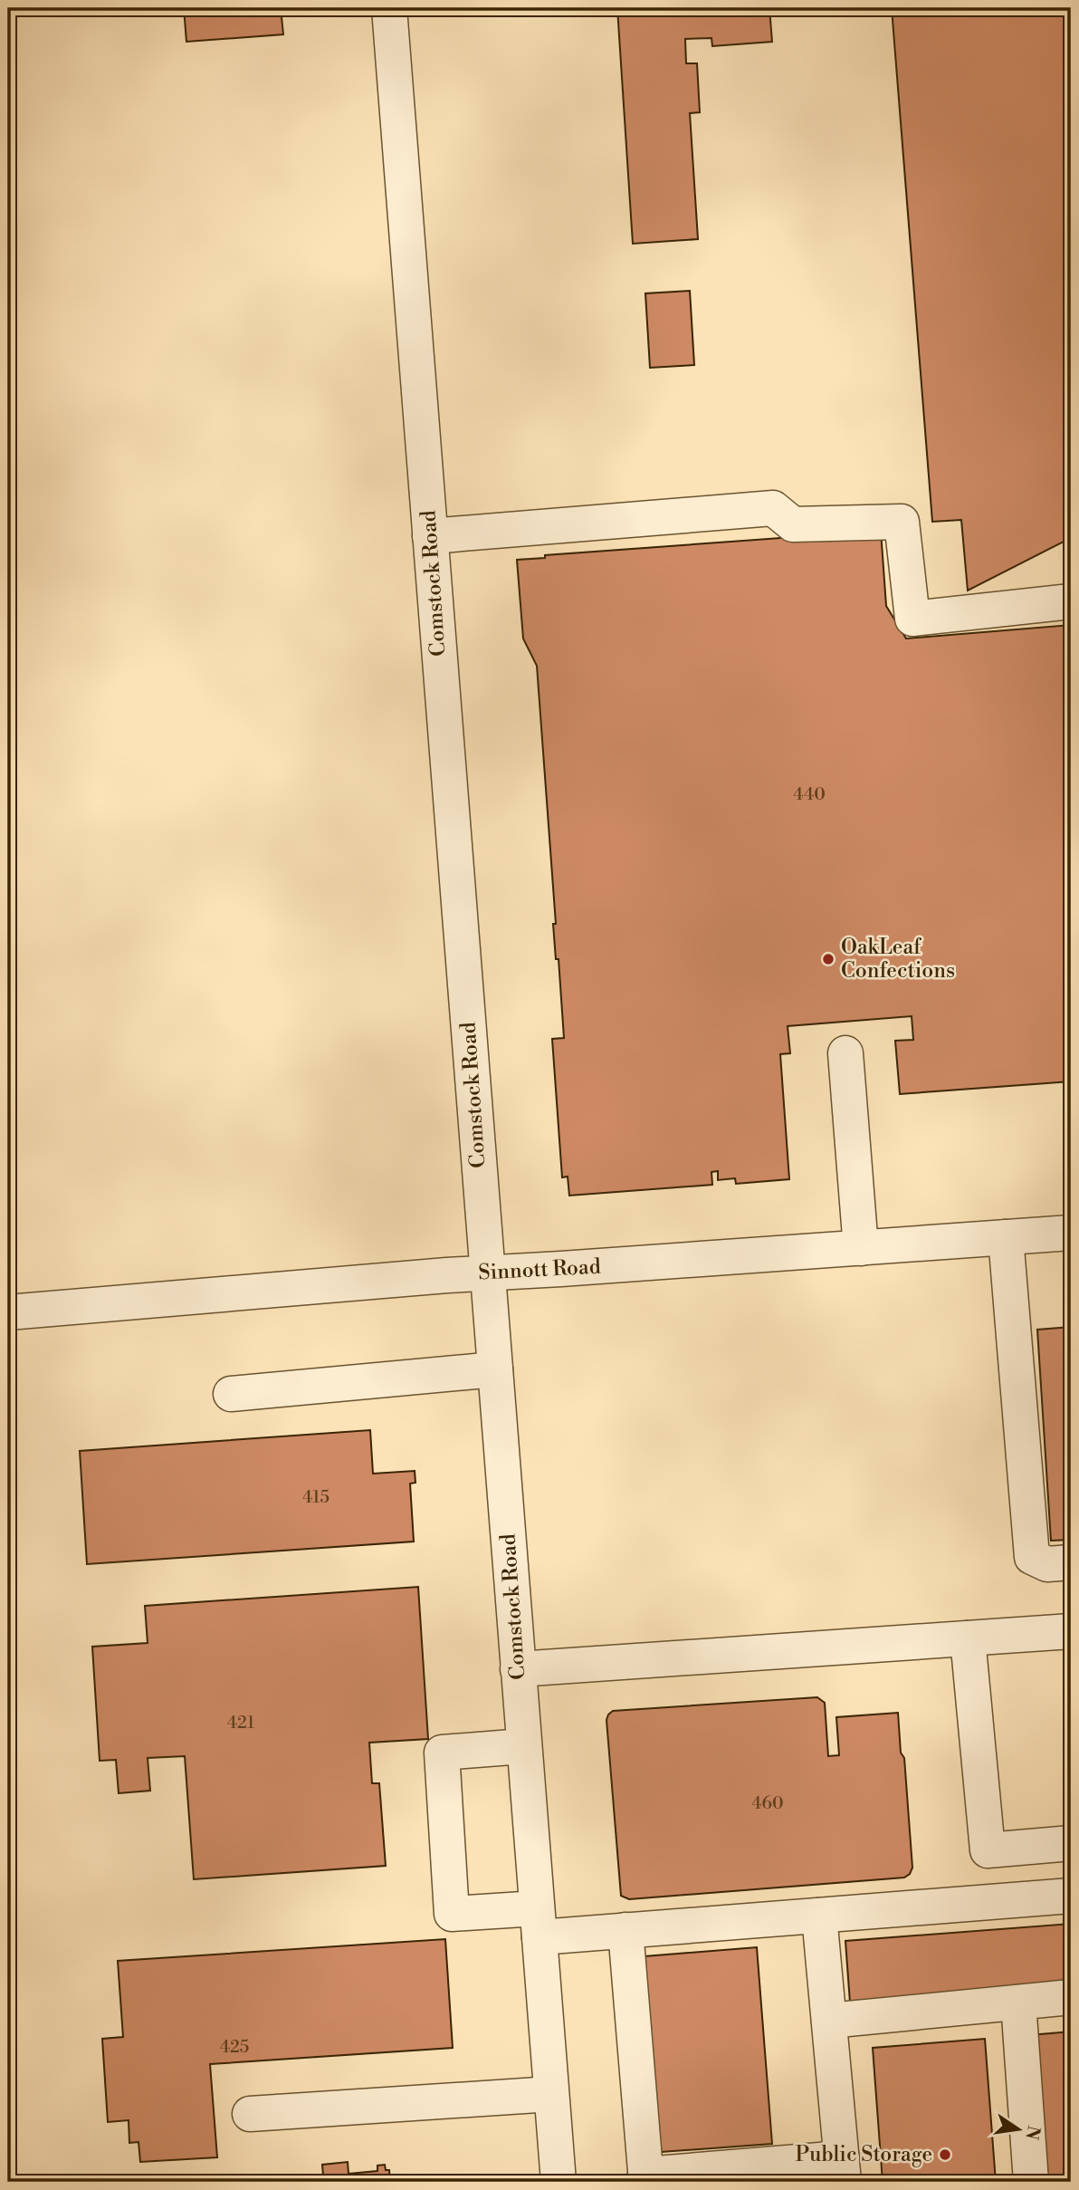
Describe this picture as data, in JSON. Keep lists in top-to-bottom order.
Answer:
{
  "streets": {
    "street": ["Comstock Road", "Sinnott Road"]
  },
  "crossings": [
    ["Comstock Road", "Sinnott Road"]
  ],
  "places": ["OakLeaf Confections", "Public Storage"],
  "house_numbers": [
    "440",
    "415",
    "421",
    "460",
    "425"
  ],
  "north": "right"
}
